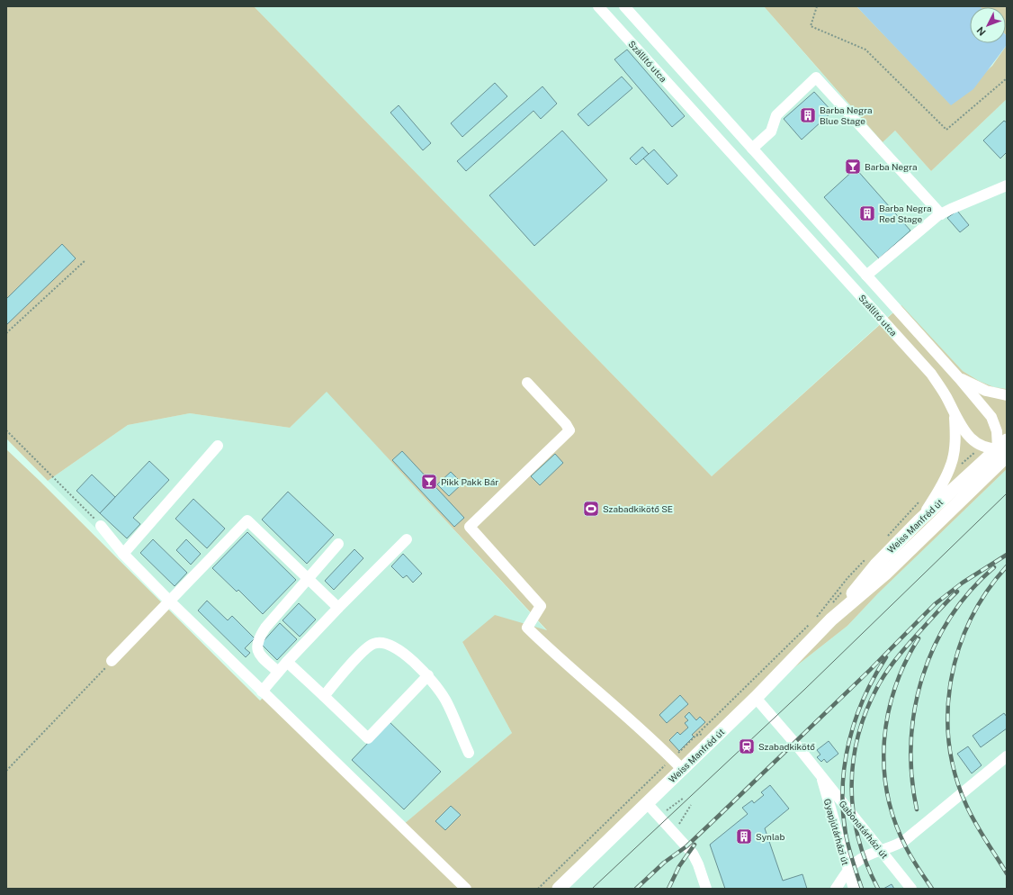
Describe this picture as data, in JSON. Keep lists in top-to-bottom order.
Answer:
{
  "streets": {
    "main road": ["Weiss Manfréd út"],
    "street": ["Szállító utca", "Gabonatárházi út", "Gyapjútárházi út"]
  },
  "crossings": [
    ["Szállító utca", "Weiss Manfréd út"],
    ["Weiss Manfréd út", "Gabonatárházi út"],
    ["Gabonatárházi út", "Gyapjútárházi út"]
  ],
  "places": {
    "building": ["Barba Negra Blue Stage", "Barba Negra Red Stage", "Synlab"],
    "bar": ["Barba Negra", "Pikk Pakk Bár"],
    "sports": ["Szabadkikötő SE"],
    "station": ["Szabadkikötő"]
  },
  "north": "bottom left"
}
